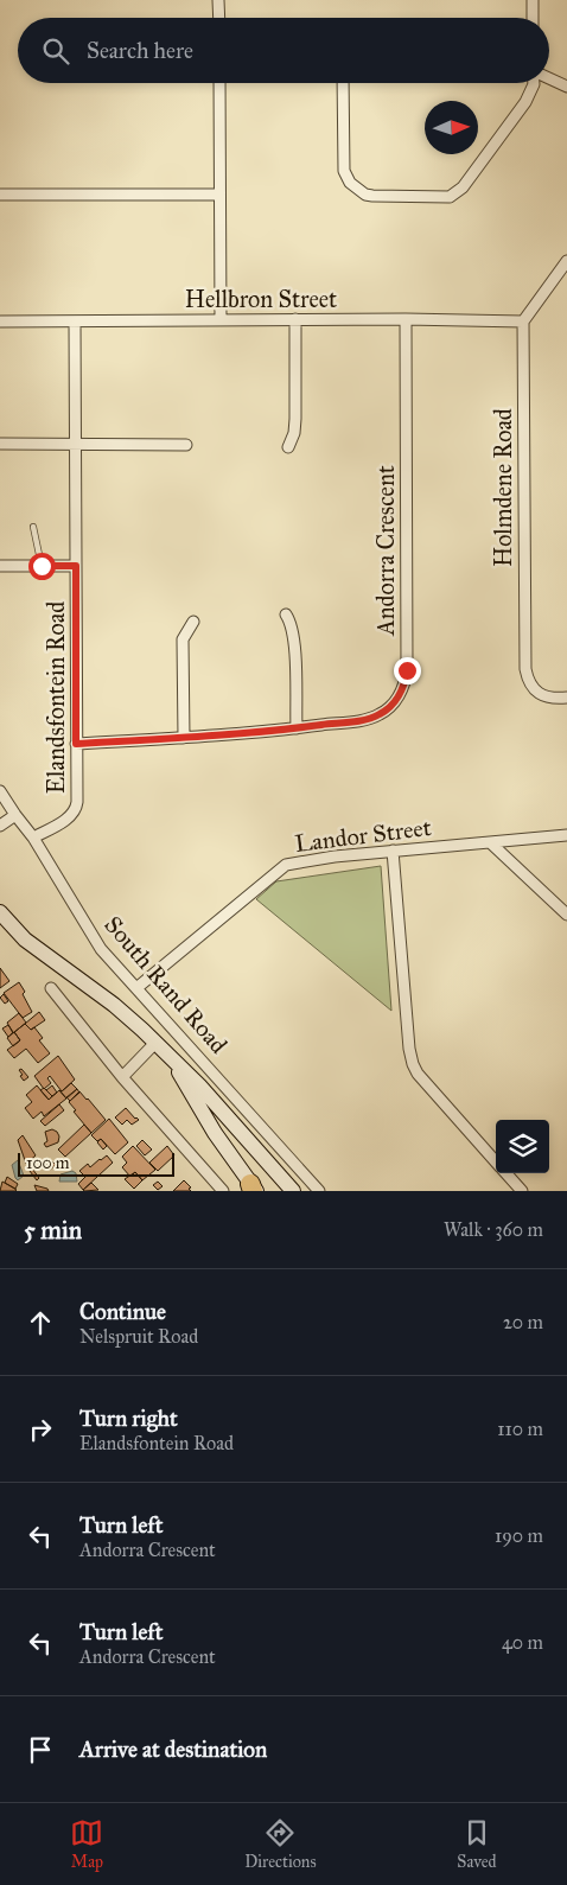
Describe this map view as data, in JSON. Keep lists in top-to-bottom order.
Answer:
{
  "streets": {
    "main road": ["South Rand Road"],
    "street": [
      "Hellbron Street",
      "Holmdene Road",
      "Andorra Crescent",
      "Elandsfontein Road",
      "Landor Street"
    ]
  },
  "crossings": [
    ["Hellbron Street", "Holmdene Road"],
    ["Hellbron Street", "Andorra Crescent"],
    ["Hellbron Street", "Elandsfontein Road"],
    ["Andorra Crescent", "Elandsfontein Road"],
    ["Elandsfontein Road", "South Rand Road"],
    ["Landor Street", "South Rand Road"]
  ],
  "scale_bar": "100 m",
  "north": "right",
  "page": {
    "search": "Search here",
    "scale": "100 m",
    "heading": ["5 min", "Walk · 360 m"],
    "list": [
      ["Continue", "Nelspruit Road", "20 m"],
      ["Turn right", "Elandsfontein Road", "110 m"],
      ["Turn left", "Andorra Crescent", "190 m"],
      ["Turn left", "Andorra Crescent", "40 m"],
      "Arrive at destination"
    ],
    "nav": ["Map", "Directions", "Saved"]
  }
}
